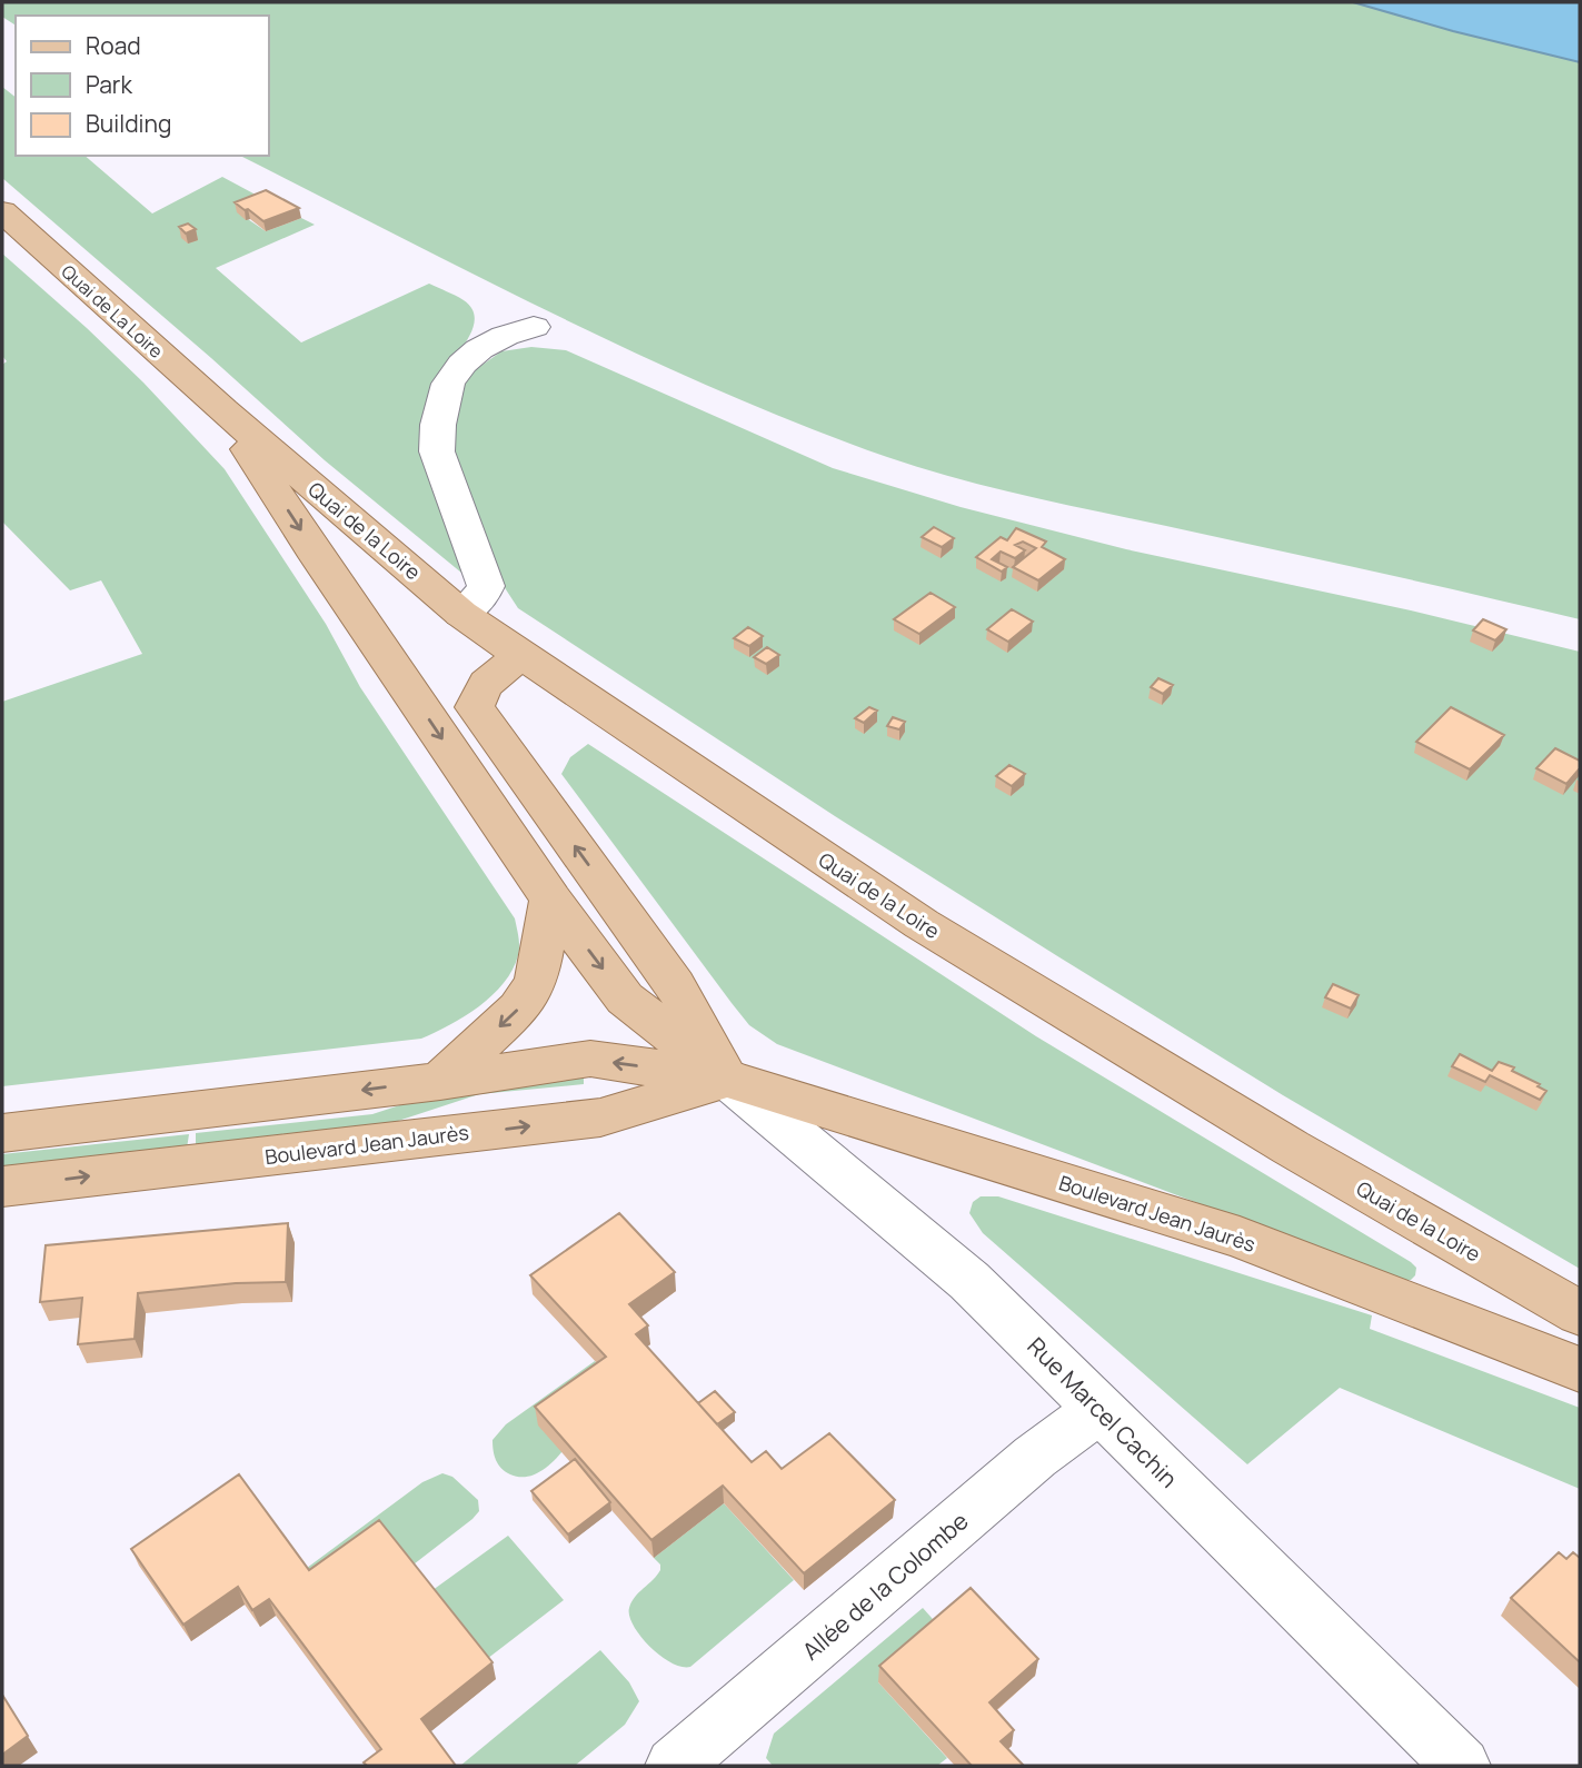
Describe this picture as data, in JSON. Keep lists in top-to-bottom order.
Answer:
{
  "streets": {
    "main road": ["Quai de La Loire", "Quai de la Loire", "Boulevard Jean Jaurès"],
    "street": ["Rue Marcel Cachin", "Allée de la Colombe"]
  },
  "crossings": [
    ["Quai de La Loire", "Quai de la Loire"],
    ["Boulevard Jean Jaurès", "Rue Marcel Cachin"],
    ["Rue Marcel Cachin", "Allée de la Colombe"]
  ],
  "legend": ["Road", "Park", "Building"]
}
